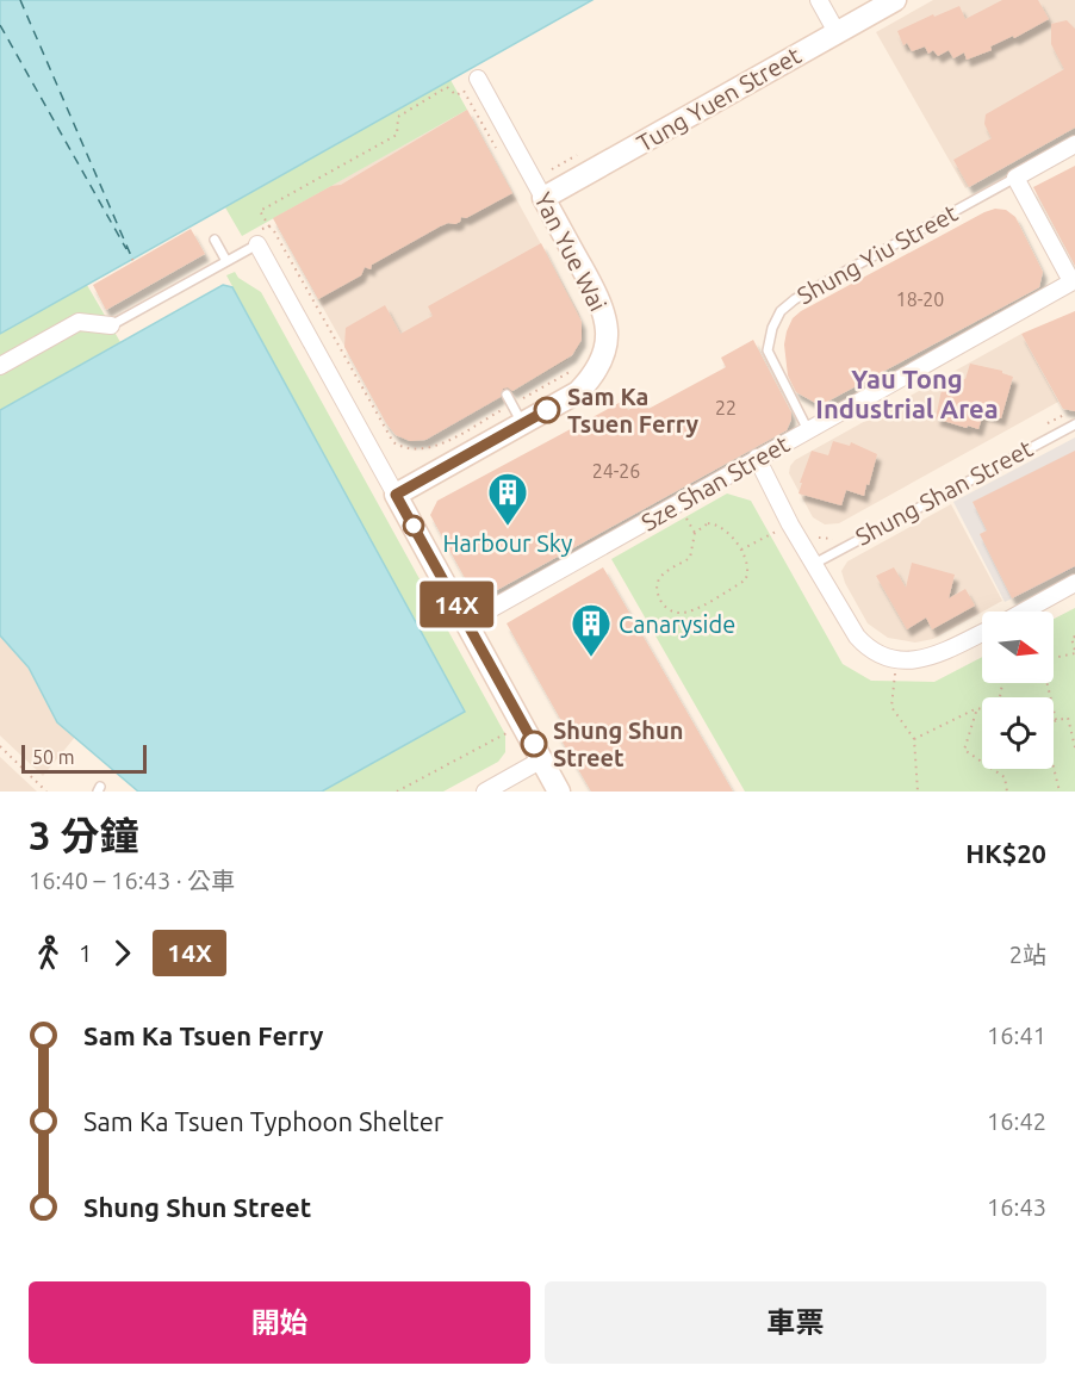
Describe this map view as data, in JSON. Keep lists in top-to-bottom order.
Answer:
{
  "streets": {
    "street": [
      "Tung Yuen Street",
      "Yan Yue Wai",
      "Shung Yiu Street",
      "Sze Shan Street"
    ],
    "lane": ["Shung Shan Street"]
  },
  "crossings": [
    ["Tung Yuen Street", "Yan Yue Wai"],
    ["Shung Yiu Street", "Sze Shan Street"]
  ],
  "districts": ["Yau Tong Industrial Area"],
  "places": {
    "other": ["Sam Ka Tsuen Ferry", "Shung Shun Street"],
    "building": ["Harbour Sky", "Canaryside"]
  },
  "lines": ["bus line 14X"],
  "house_numbers": ["18-20", "22", "24-26"],
  "scale_bar": "50 m",
  "north": "right",
  "page": {
    "on_map": "14X",
    "scale": "50 m",
    "heading": ["3 分鐘", "16:40 – 16:43 · 公車", "HK$20"],
    "legs": ["1", "14X", "2站"],
    "list": [
      {
        "name": "Sam Ka Tsuen Ferry",
        "value": "16:41"
      },
      {
        "name": "Sam Ka Tsuen Typhoon Shelter",
        "value": "16:42"
      },
      {
        "name": "Shung Shun Street",
        "value": "16:43"
      }
    ],
    "buttons": ["開始", "車票"]
  }
}
